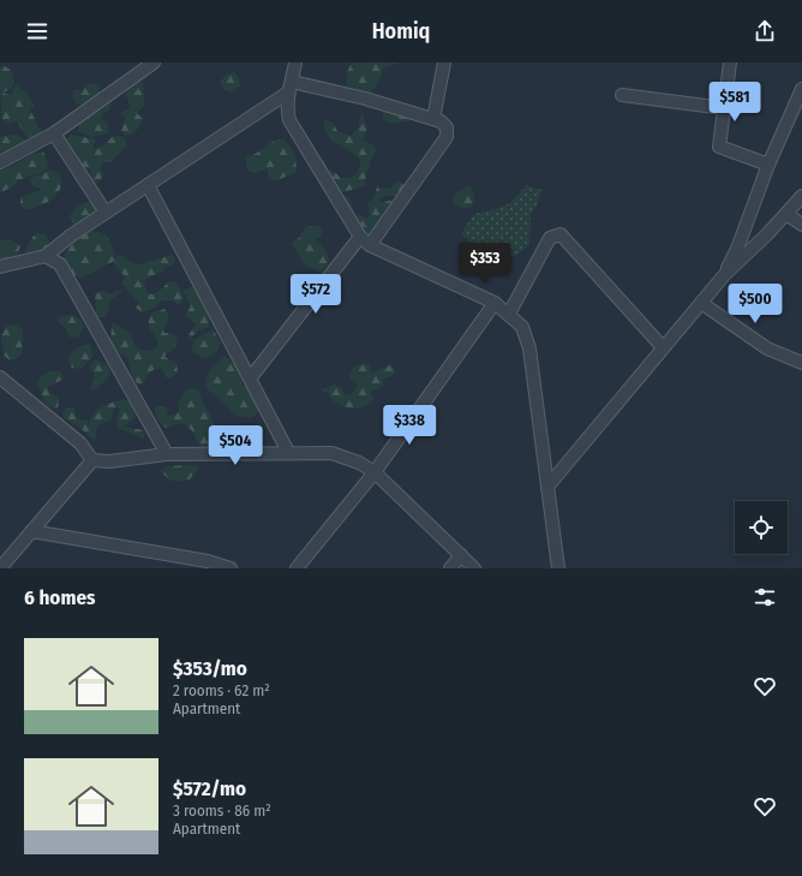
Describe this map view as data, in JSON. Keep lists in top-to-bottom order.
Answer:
{
  "page": {
    "header": "Homiq",
    "price": [
      "$581",
      "$353",
      "$572",
      "$500",
      "$338",
      "$504"
    ],
    "heading": "6 homes",
    "list": [
      {
        "name": "$353/mo",
        "note": "2 rooms · 62 m² · Apartment"
      },
      {
        "name": "$572/mo",
        "note": "3 rooms · 86 m² · Apartment"
      }
    ]
  }
}
